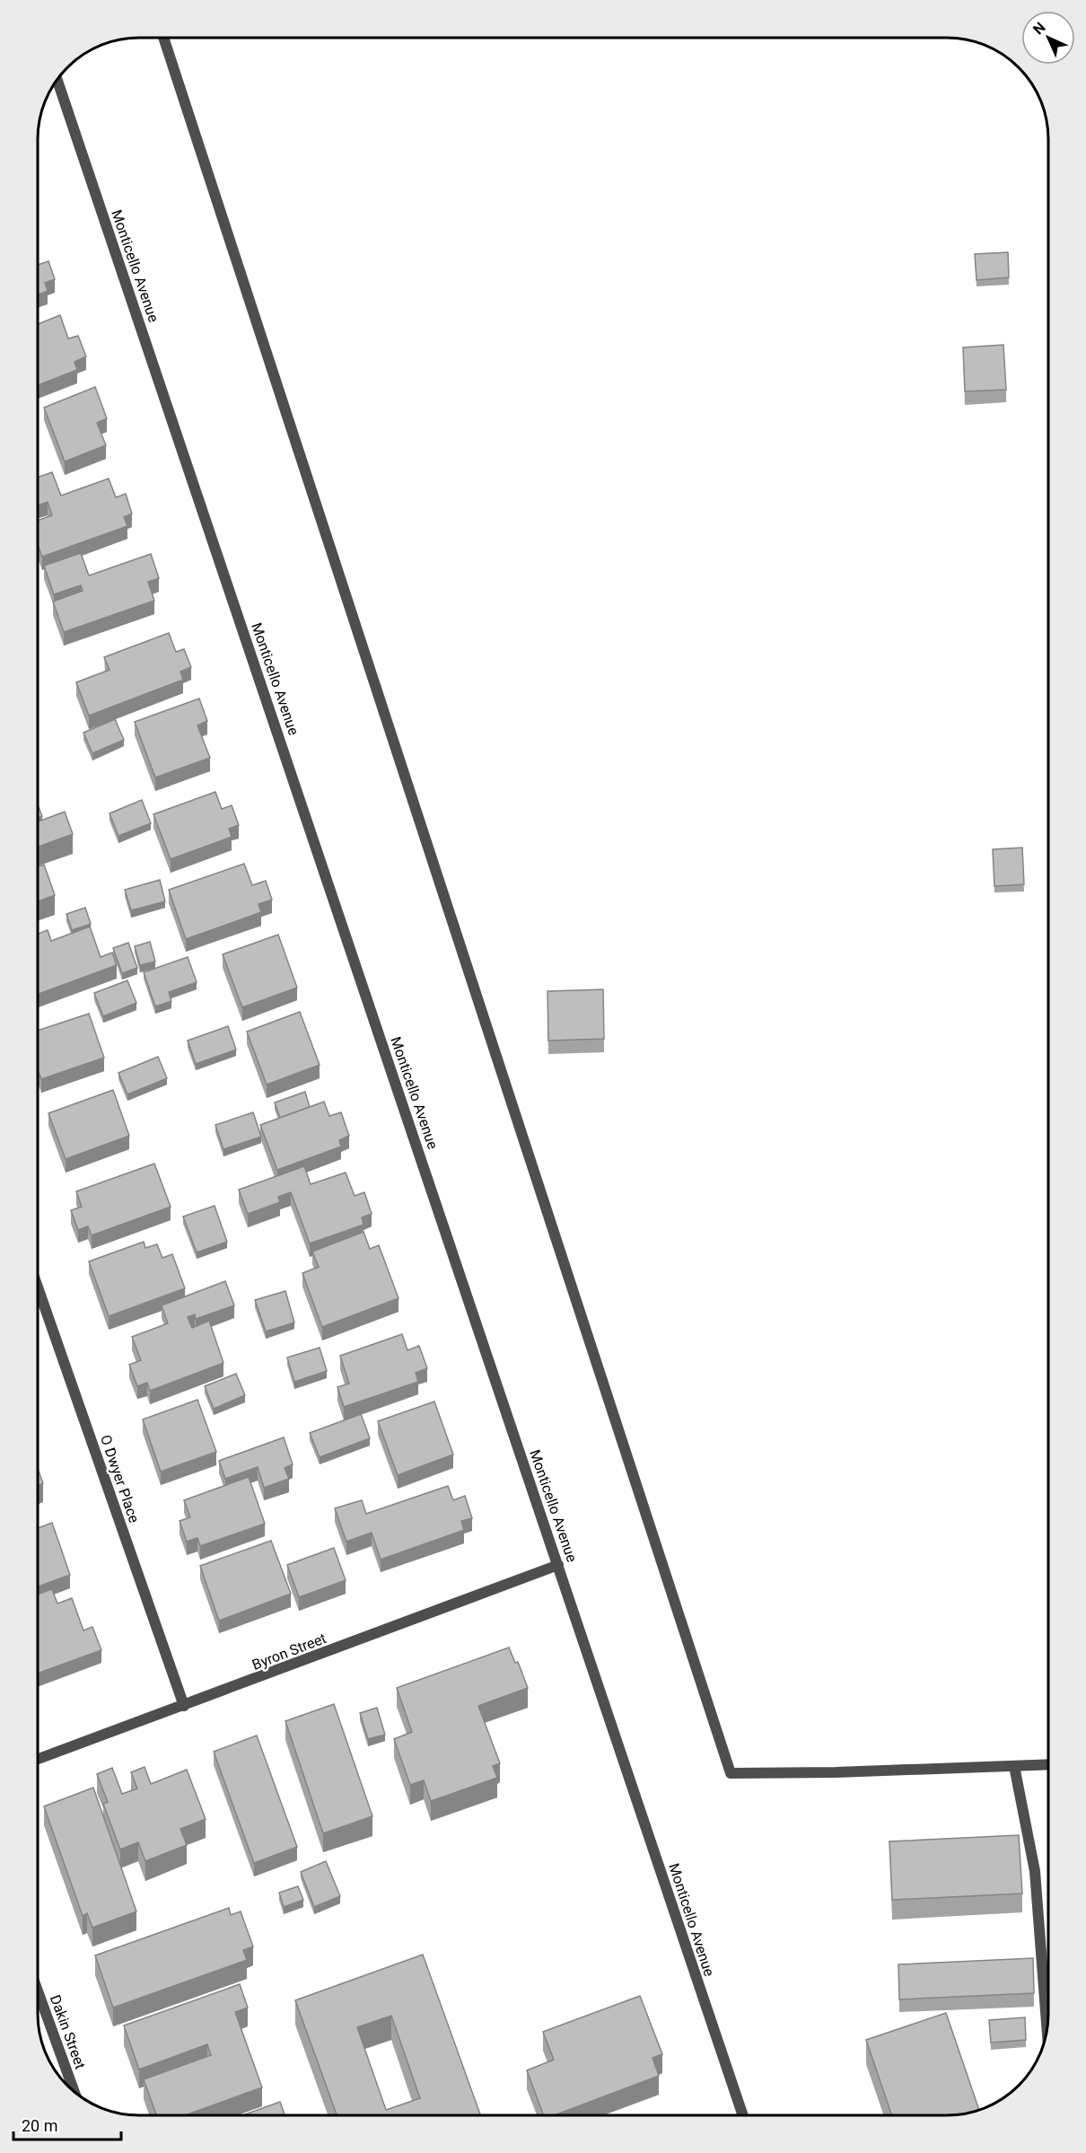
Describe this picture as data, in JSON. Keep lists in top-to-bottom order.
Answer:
{
  "streets": {
    "street": [
      "Monticello Avenue",
      "O Dwyer Place",
      "Byron Street",
      "Dakin Street"
    ]
  },
  "crossings": [
    ["Monticello Avenue", "Byron Street"],
    ["O Dwyer Place", "Byron Street"]
  ],
  "scale_bar": "20 m",
  "north": "top left"
}
